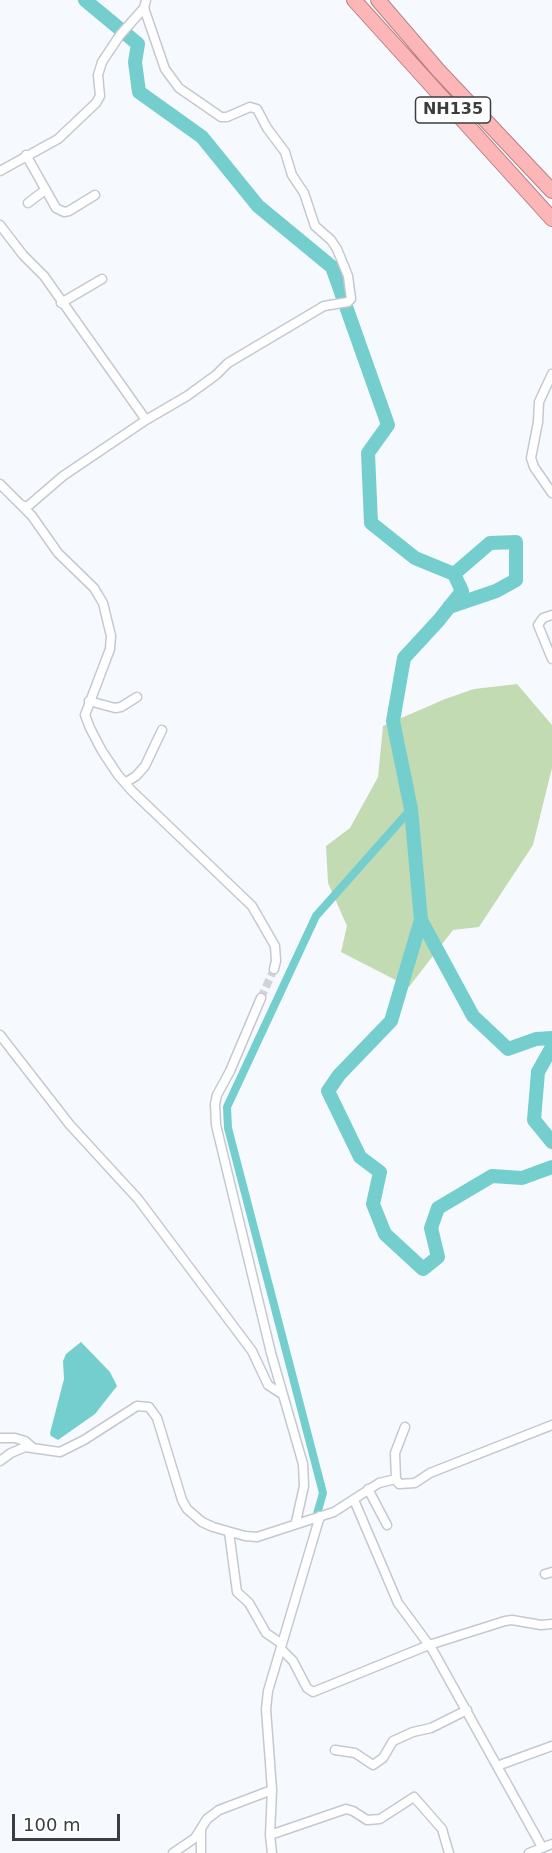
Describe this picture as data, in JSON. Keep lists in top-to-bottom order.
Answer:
{
  "streets": {
    "highway": ["NH135"]
  },
  "scale_bar": "100 m"
}
